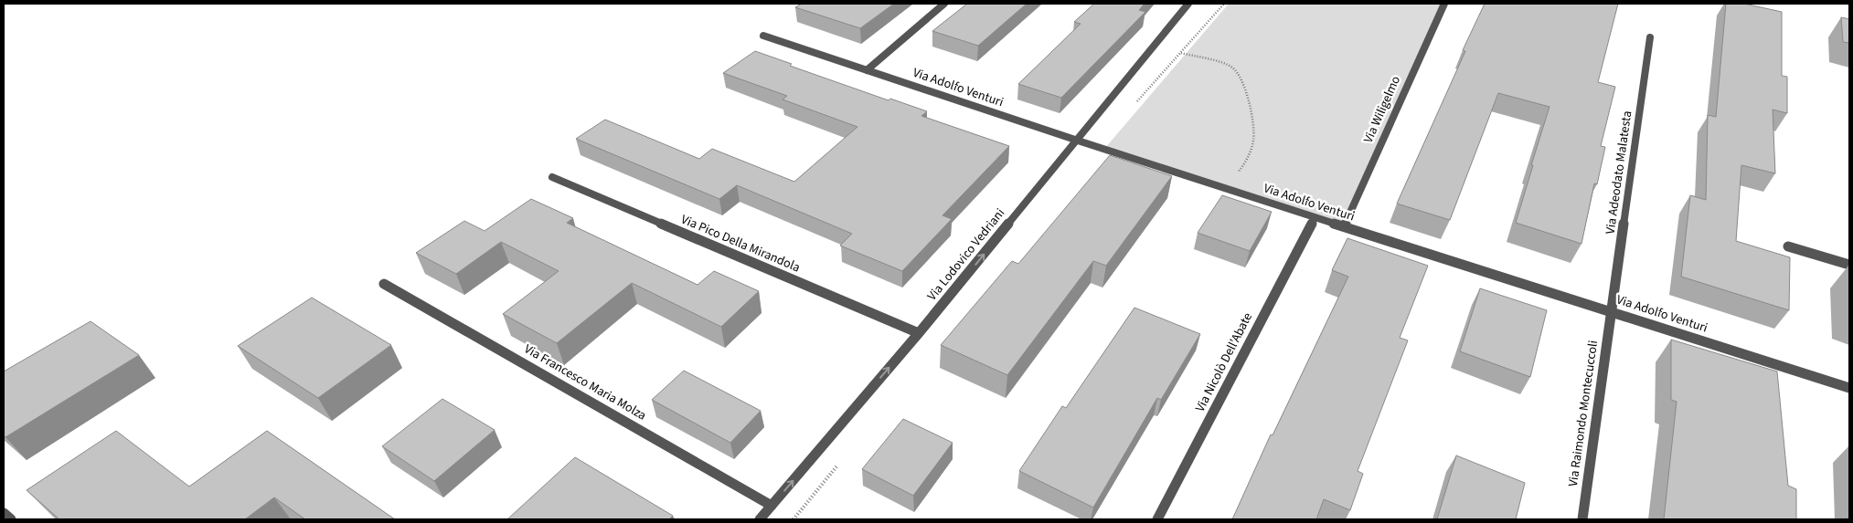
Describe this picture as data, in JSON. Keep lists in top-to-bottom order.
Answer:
{
  "streets": {
    "street": [
      "Via Adolfo Venturi",
      "Via Wiligelmo",
      "Via Adeodato Malatesta",
      "Via Pico Della Mirandola",
      "Via Lodovico Vedriani",
      "Via Nicolò Dell'Abate",
      "Via Francesco Maria Molza",
      "Via Raimondo Montecuccoli"
    ]
  },
  "crossings": [
    ["Via Adolfo Venturi", "Via Wiligelmo"],
    ["Via Adolfo Venturi", "Via Adeodato Malatesta"],
    ["Via Adolfo Venturi", "Via Lodovico Vedriani"],
    ["Via Adolfo Venturi", "Via Nicolò Dell'Abate"],
    ["Via Adolfo Venturi", "Via Raimondo Montecuccoli"],
    ["Via Adeodato Malatesta", "Via Raimondo Montecuccoli"],
    ["Via Pico Della Mirandola", "Via Lodovico Vedriani"],
    ["Via Lodovico Vedriani", "Via Francesco Maria Molza"]
  ],
  "one_way": ["Via Lodovico Vedriani"]
}
